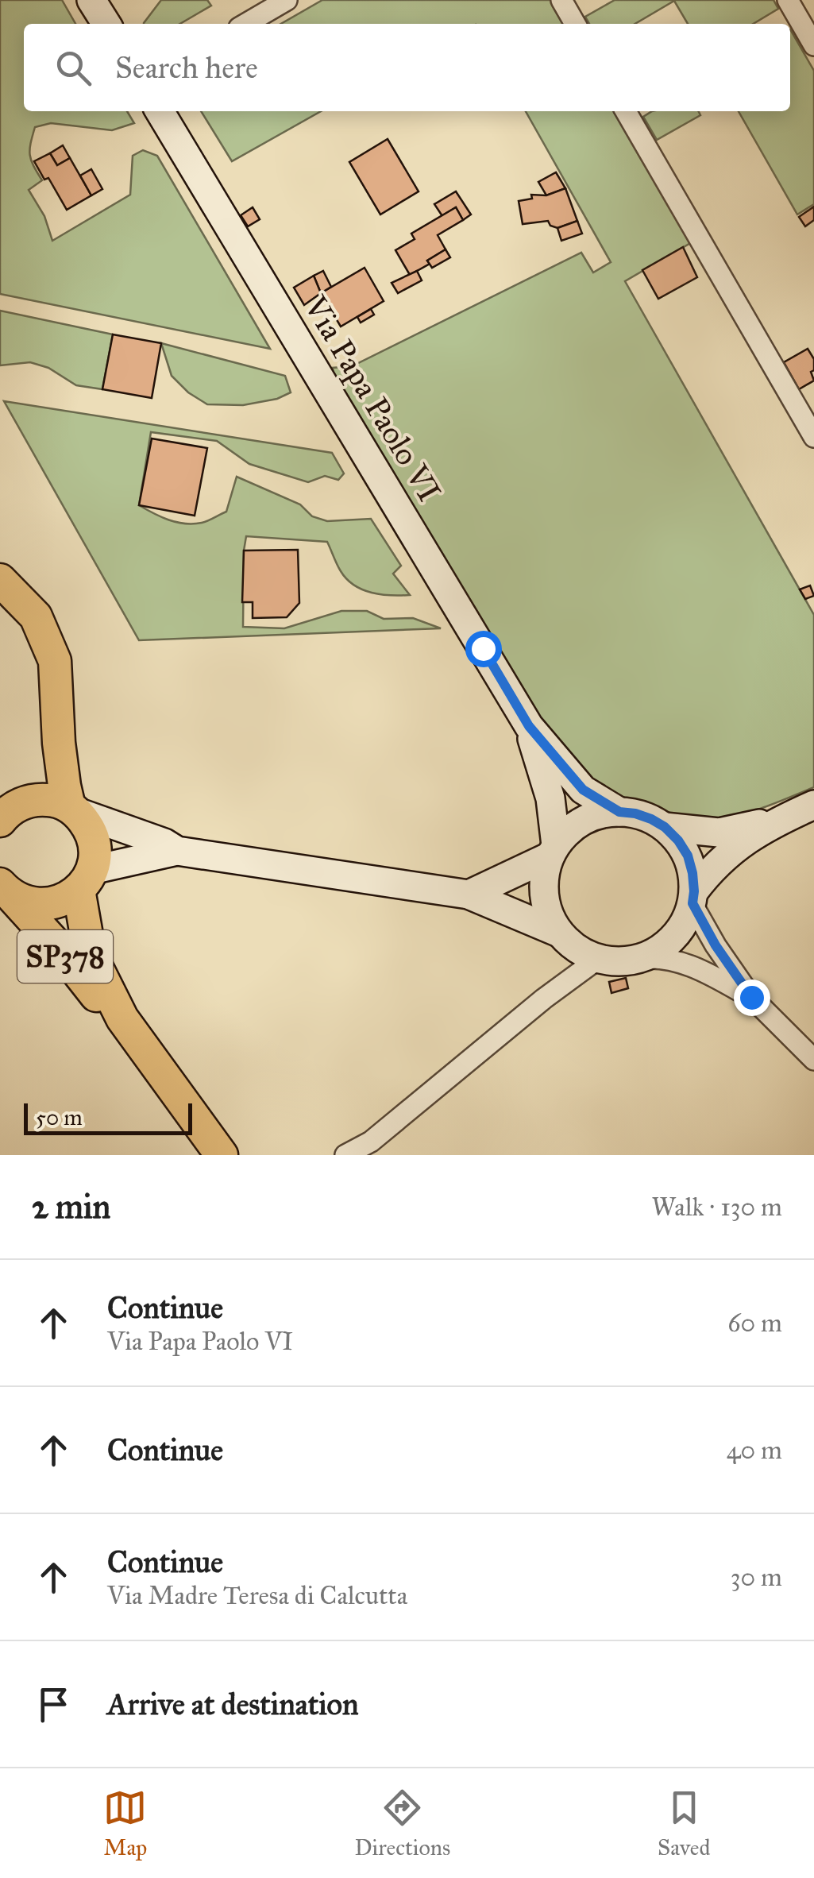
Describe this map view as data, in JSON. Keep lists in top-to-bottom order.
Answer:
{
  "streets": {
    "main road": ["SP378"],
    "street": ["Via Papa Paolo VI"]
  },
  "scale_bar": "50 m",
  "page": {
    "search": "Search here",
    "scale": "50 m",
    "heading": ["2 min", "Walk · 130 m"],
    "list": [
      ["Continue", "Via Papa Paolo VI", "60 m"],
      ["Continue", "40 m"],
      ["Continue", "Via Madre Teresa di Calcutta", "30 m"],
      "Arrive at destination"
    ],
    "nav": ["Map", "Directions", "Saved"]
  }
}
